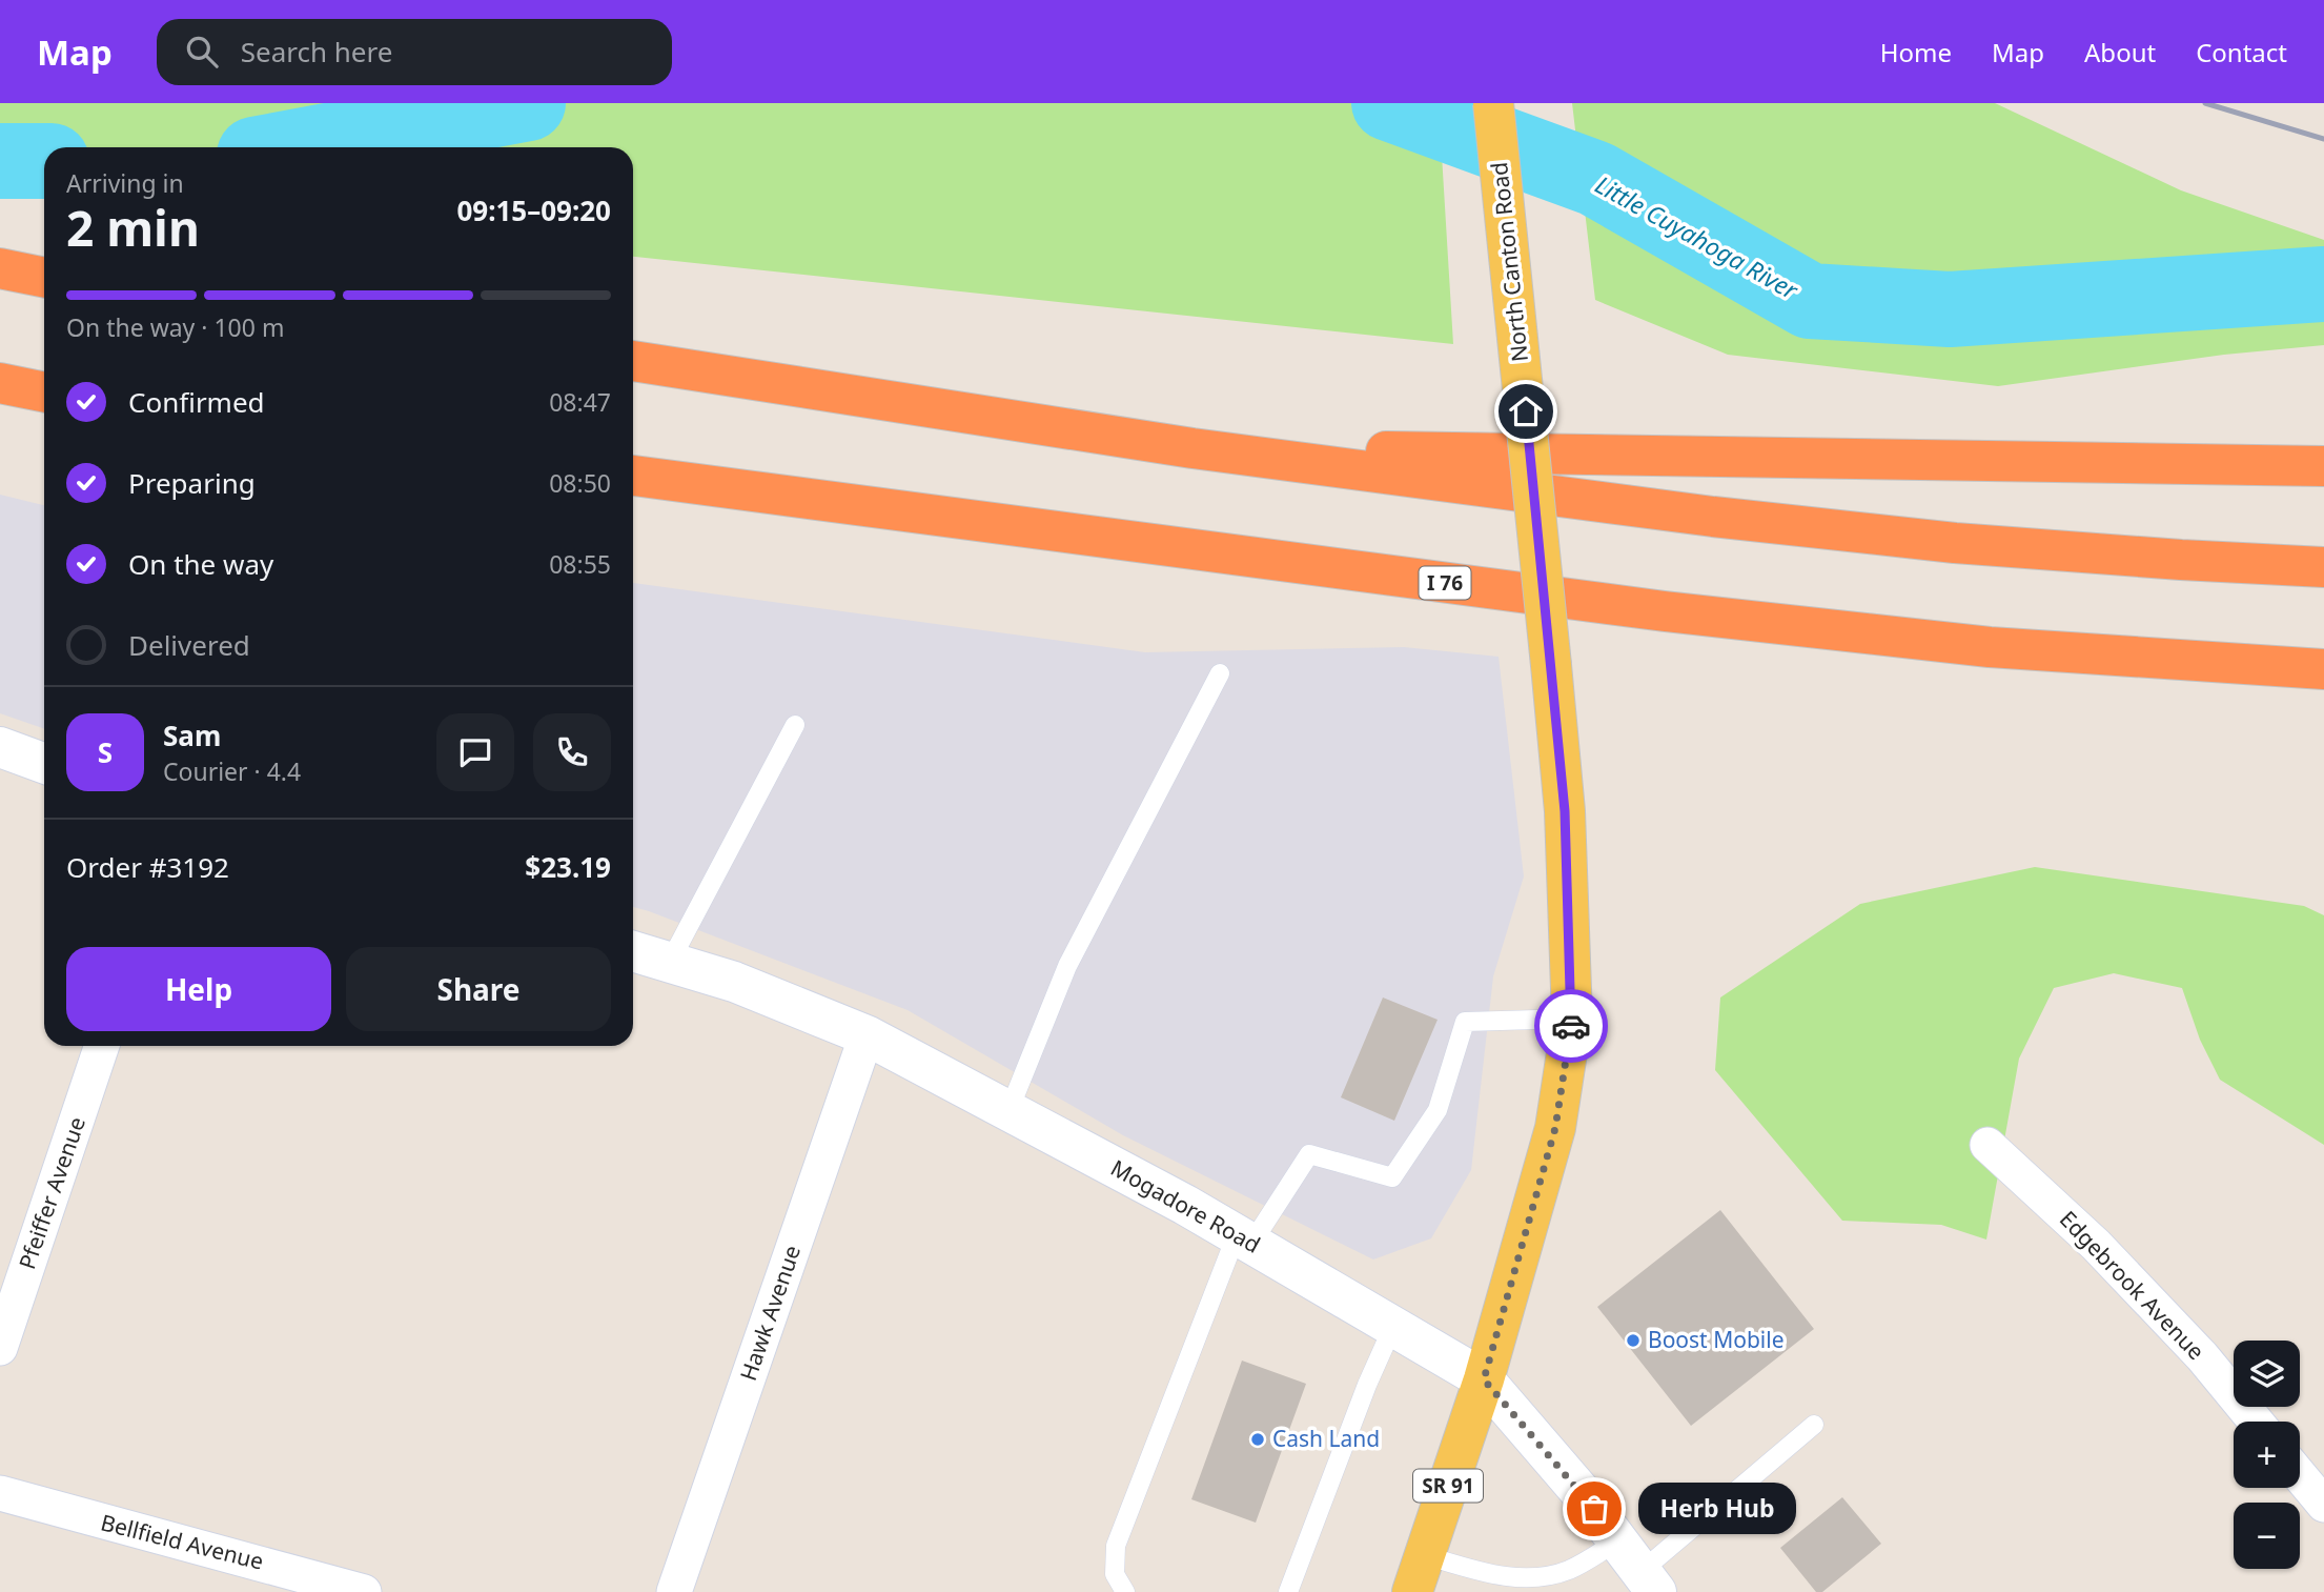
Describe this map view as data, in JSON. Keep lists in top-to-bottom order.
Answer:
{
  "streets": {
    "highway": ["I 76"],
    "main road": ["North Canton Road", "SR 91"],
    "street": [
      "Pfeiffer Avenue",
      "Mogadore Road",
      "Edgebrook Avenue",
      "Hawk Avenue",
      "Bellfield Avenue"
    ]
  },
  "crossings": [
    ["North Canton Road", "Mogadore Road"],
    ["North Canton Road", "SR 91"],
    ["Mogadore Road", "Hawk Avenue"],
    ["Mogadore Road", "SR 91"]
  ],
  "water": ["Little Cuyahoga River"],
  "places": ["Boost Mobile", "Cash Land", "Herb Hub"],
  "page": {
    "header": "Map",
    "search": "Search here",
    "nav": [
      "Home",
      "Map",
      "About",
      "Contact"
    ],
    "heading": ["2 min", "Arriving in", "09:15–09:20"],
    "panel": [
      "Sam",
      "Courier · 4.4",
      "Order #3192",
      "$23.19"
    ],
    "bar": "On the way · 100 m",
    "list": [
      ["Confirmed", "08:47"],
      ["Preparing", "08:50"],
      ["On the way", "08:55"],
      "Delivered"
    ],
    "round": "S",
    "buttons": ["Help", "Share"],
    "map_buttons": ["+", "−"],
    "bubble": "Herb Hub"
  }
}
